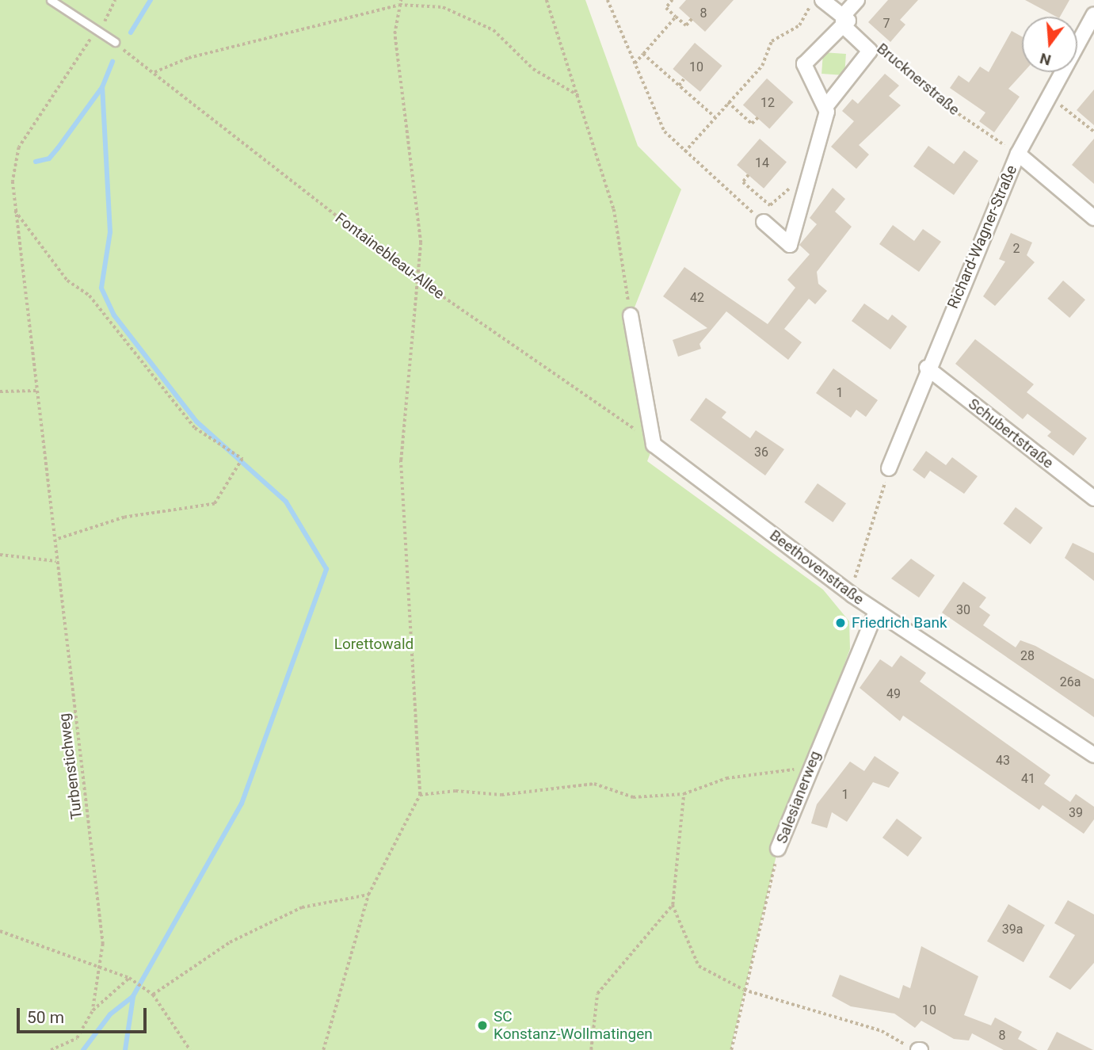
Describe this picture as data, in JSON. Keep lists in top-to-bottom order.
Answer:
{
  "streets": {
    "street": [
      "Brucknerstraße",
      "Richard-Wagner-Straße",
      "Schubertstraße",
      "Beethovenstraße",
      "Salesianerweg"
    ],
    "path": ["Fontainebleau-Allee", "Turbenstichweg"]
  },
  "crossings": [
    ["Brucknerstraße", "Richard-Wagner-Straße"],
    ["Richard-Wagner-Straße", "Schubertstraße"],
    ["Fontainebleau-Allee", "Beethovenstraße"],
    ["Beethovenstraße", "Salesianerweg"]
  ],
  "parks": ["Lorettowald"],
  "places": ["Friedrich Bank", "SC Konstanz-Wollmatingen"],
  "house_numbers": [
    "8",
    "7",
    "10",
    "12",
    "14",
    "2",
    "42",
    "1",
    "36",
    "30",
    "28",
    "26a",
    "49",
    "43",
    "41",
    "1",
    "39",
    "39a",
    "10",
    "8"
  ],
  "scale_bar": "50 m",
  "north": "bottom"
}
